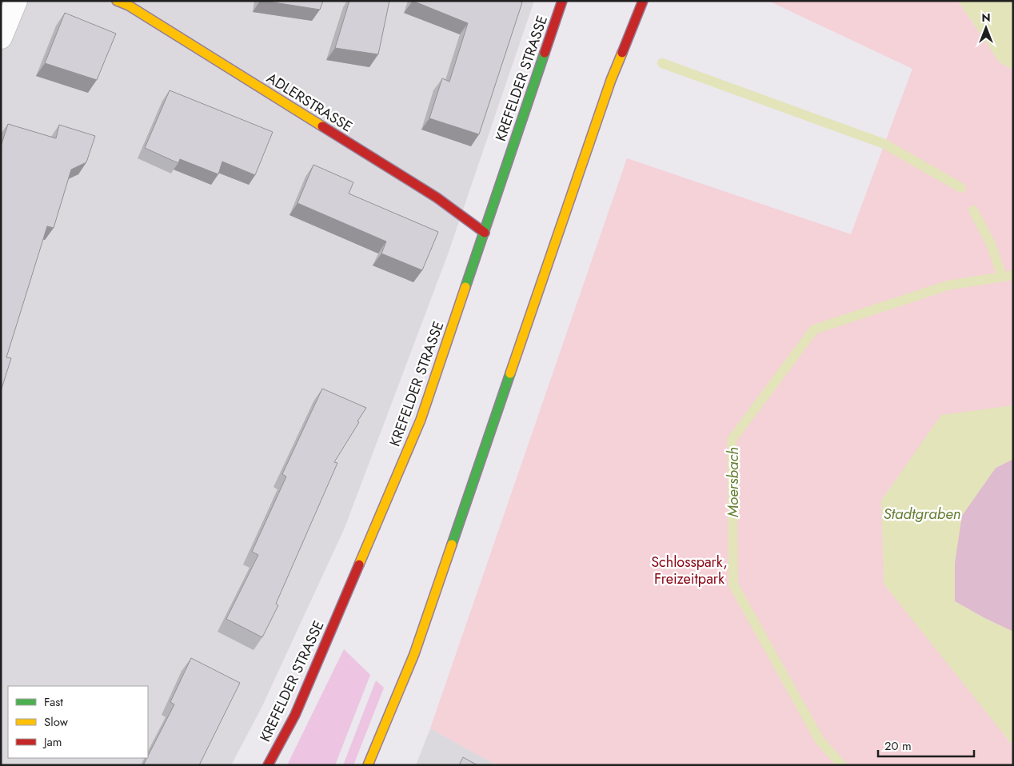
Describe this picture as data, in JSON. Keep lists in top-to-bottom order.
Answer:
{
  "streets": {
    "street": ["KREFELDER STRASSE", "ADLERSTRASSE"]
  },
  "crossings": [
    ["KREFELDER STRASSE", "ADLERSTRASSE"]
  ],
  "water": ["Moersbach", "Stadtgraben"],
  "parks": ["Schlosspark, Freizeitpark"],
  "legend": ["Fast", "Slow", "Jam"],
  "scale_bar": "20 m",
  "north": "top"
}
